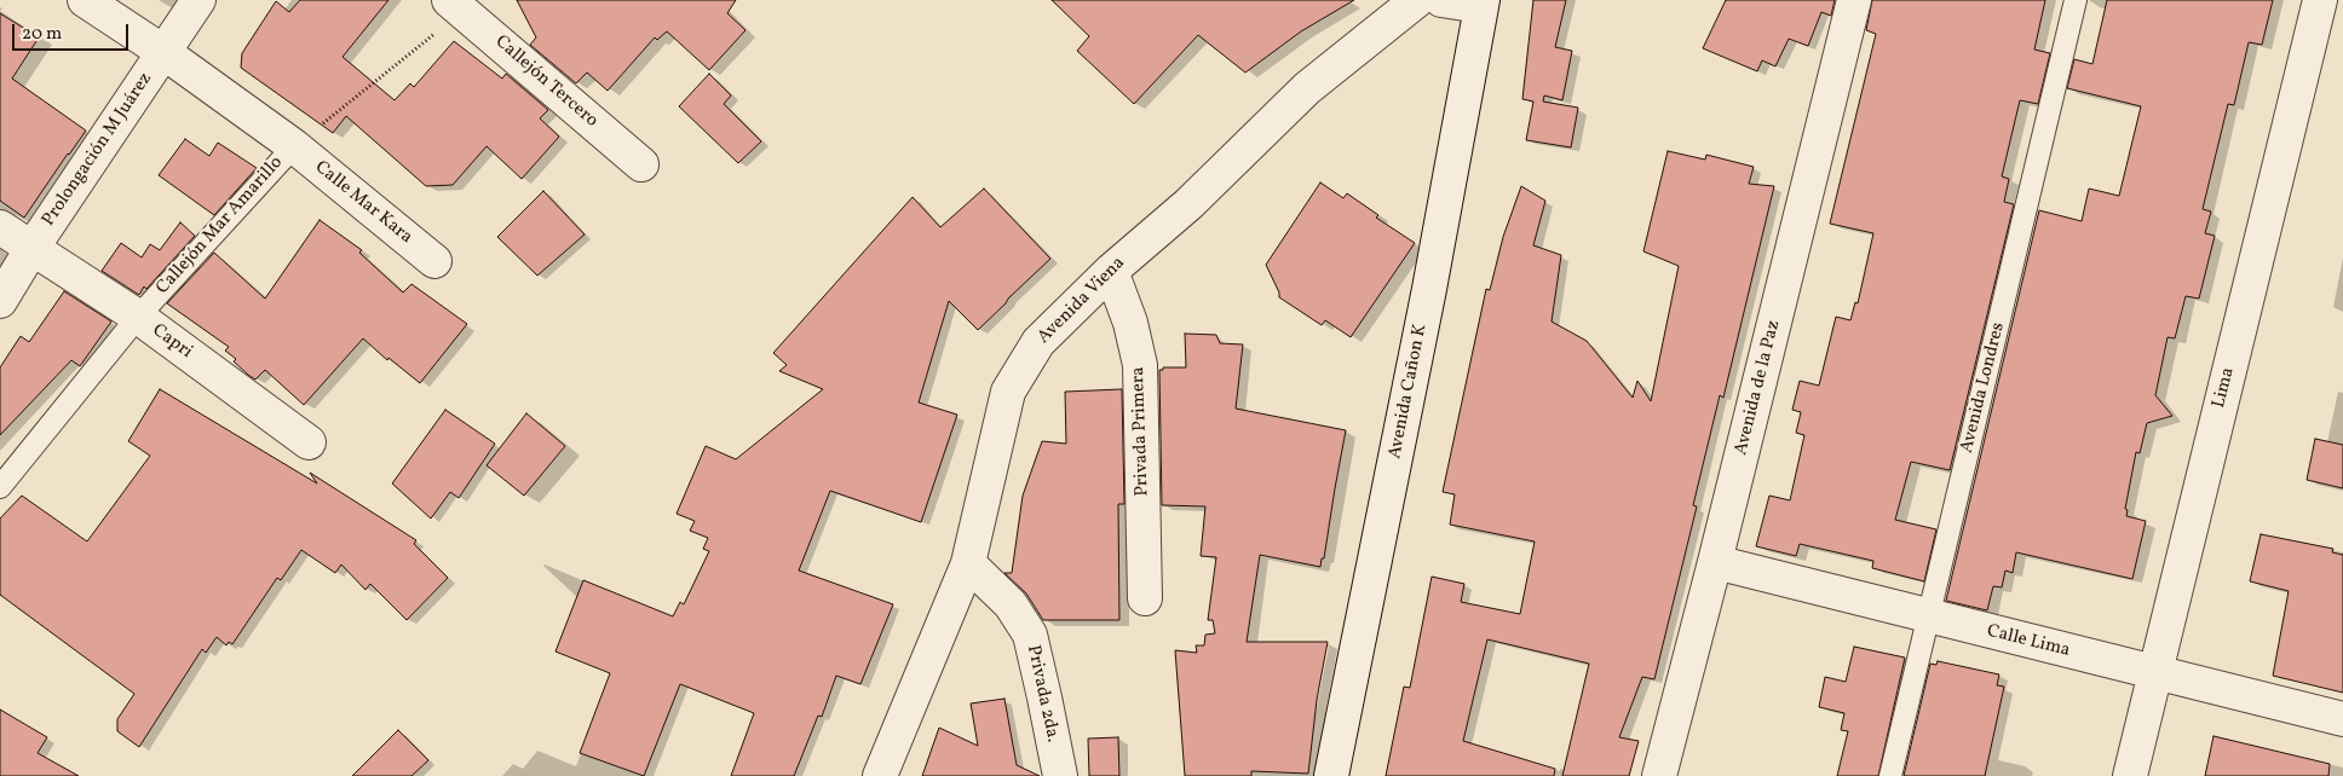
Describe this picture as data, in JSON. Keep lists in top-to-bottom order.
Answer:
{
  "streets": {
    "street": [
      "Callejón Tercero",
      "Prolongación M Juárez",
      "Calle Mar Kara",
      "Avenida Viena",
      "Capri",
      "Avenida de la Paz",
      "Lima",
      "Avenida Cañon K",
      "Privada Primera",
      "Calle Lima",
      "Privada 2da."
    ],
    "lane": ["Callejón Mar Amarillo", "Avenida Londres"]
  },
  "crossings": [
    ["Callejón Tercero", "Callejón Mar Amarillo"],
    ["Prolongación M Juárez", "Calle Mar Kara"],
    ["Prolongación M Juárez", "Capri"],
    ["Calle Mar Kara", "Callejón Mar Amarillo"],
    ["Callejón Mar Amarillo", "Capri"],
    ["Avenida Viena", "Privada Primera"],
    ["Avenida Viena", "Privada 2da."],
    ["Avenida de la Paz", "Calle Lima"],
    ["Avenida Londres", "Calle Lima"],
    ["Lima", "Calle Lima"]
  ],
  "scale_bar": "20 m"
}
